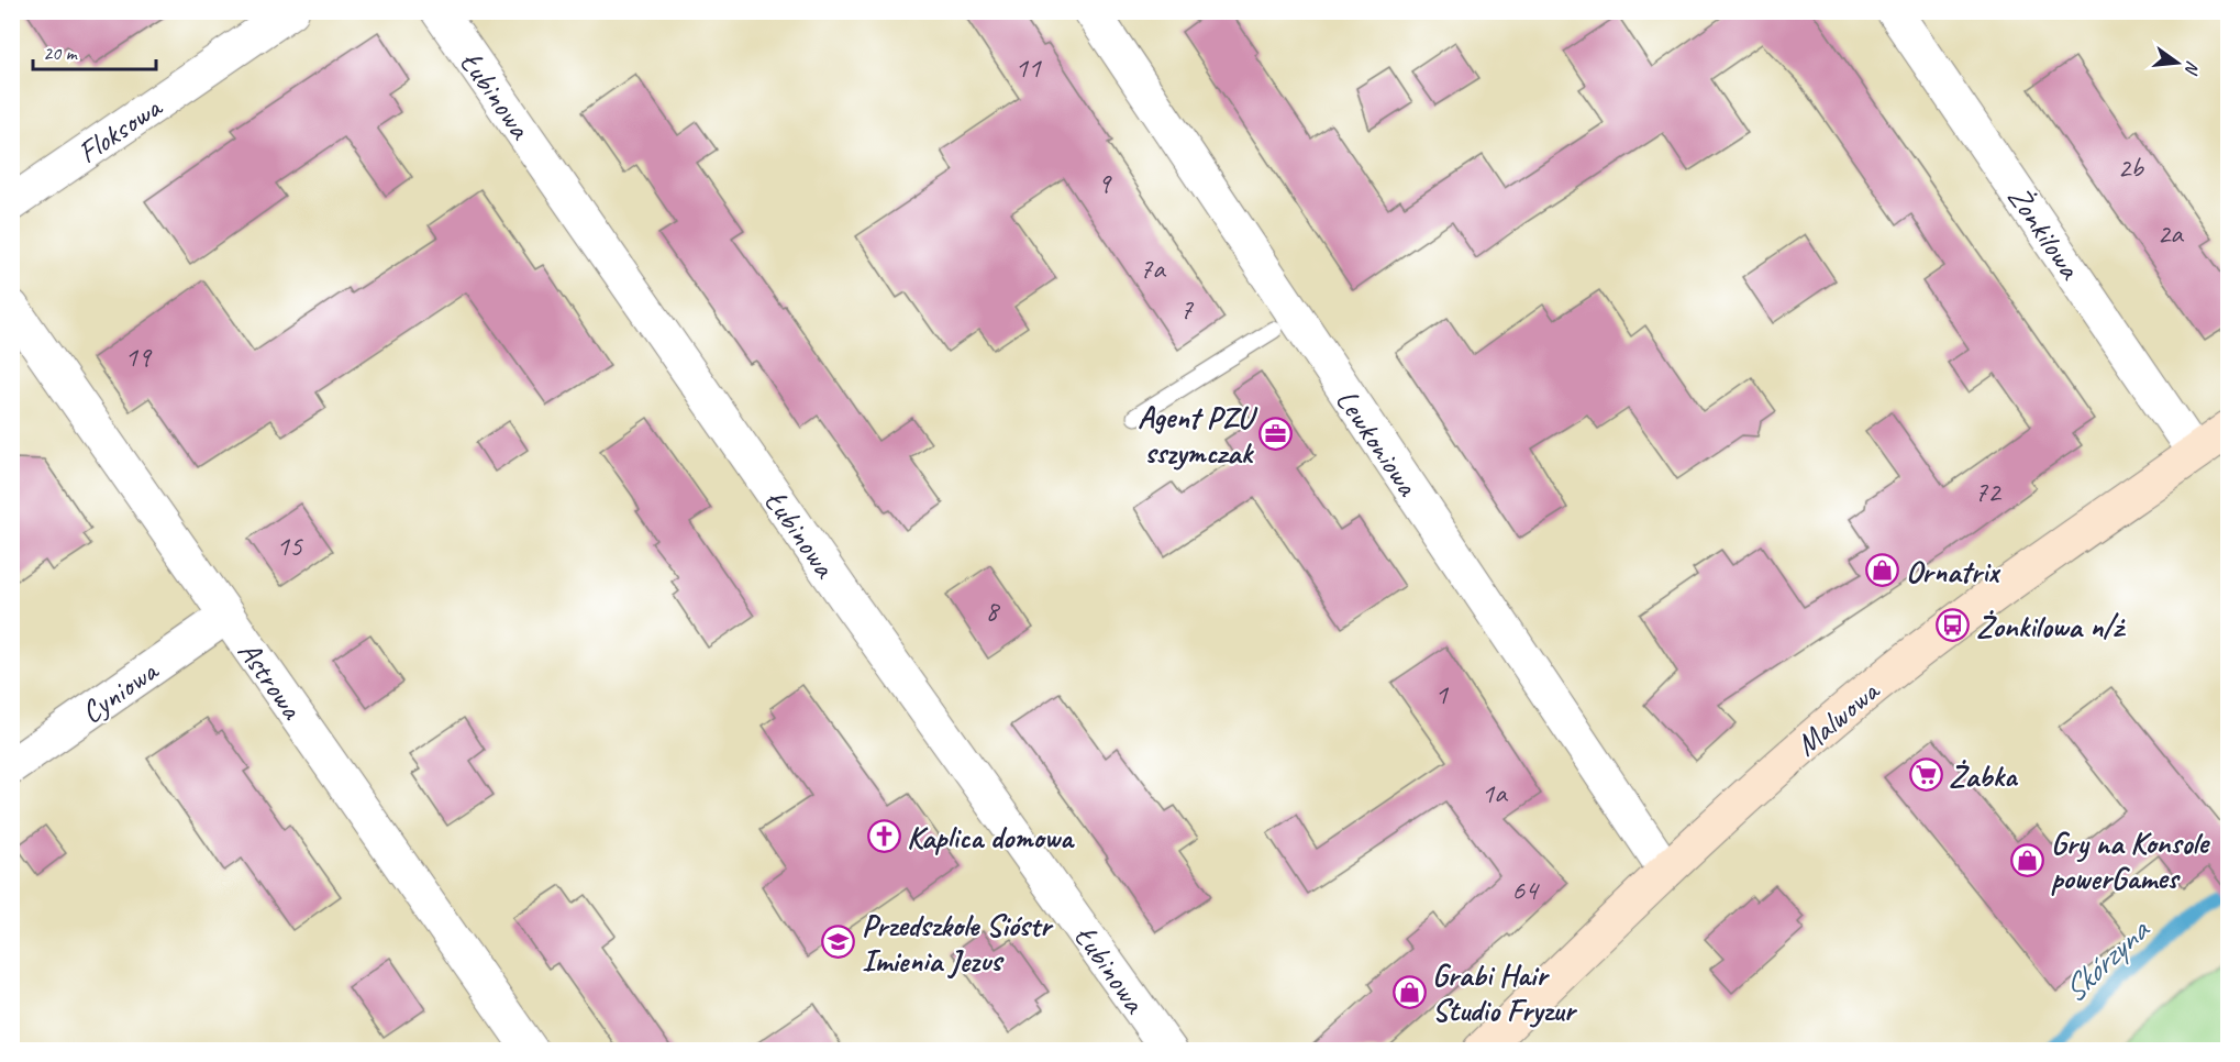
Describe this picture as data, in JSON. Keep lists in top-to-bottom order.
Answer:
{
  "streets": {
    "street": [
      "Łubinowa",
      "Floksowa",
      "Żonkilowa",
      "Lewkoniowa",
      "Astrowa",
      "Cyniowa",
      "Malwowa"
    ]
  },
  "crossings": [
    ["Żonkilowa", "Malwowa"],
    ["Lewkoniowa", "Malwowa"],
    ["Astrowa", "Cyniowa"]
  ],
  "water": ["Skórzyna"],
  "places": {
    "office": ["Agent PZU sszymczak"],
    "shop": ["Ornatrix", "Gry na Konsole powerGames", "Grabi Hair Studio Fryzur"],
    "bus stop": ["Żonkilowa n/ż"],
    "supermarket": ["Żabka"],
    "church": ["Kaplica domowa"],
    "school or university": ["Przedszkole Sióstr Imienia Jezus"]
  },
  "house_numbers": [
    "11",
    "2b",
    "9",
    "2a",
    "7a",
    "7",
    "19",
    "72",
    "15",
    "8",
    "1",
    "1a",
    "64"
  ],
  "scale_bar": "20 m",
  "north": "right"
}
